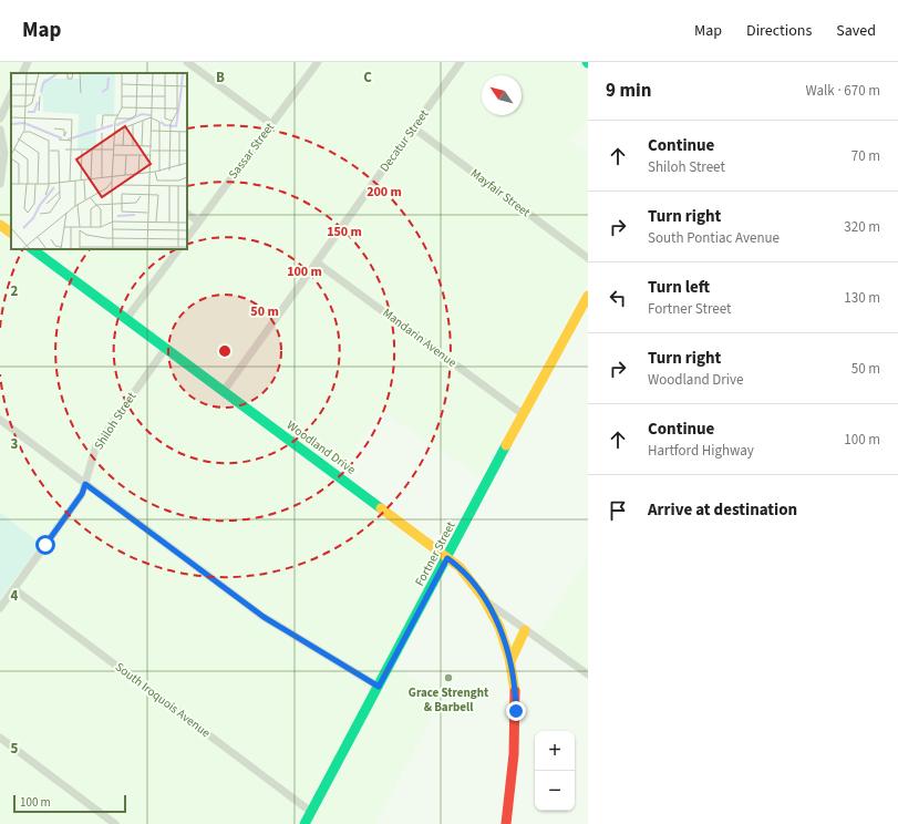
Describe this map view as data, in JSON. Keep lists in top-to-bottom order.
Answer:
{
  "streets": {
    "main road": ["Woodland Drive", "Fortner Street"],
    "street": [
      "Decatur Street",
      "Sassar Street",
      "Mayfair Street",
      "Mandarin Avenue",
      "Shiloh Street",
      "South Iroquois Avenue"
    ]
  },
  "crossings": [
    ["Decatur Street", "Mayfair Street"],
    ["Decatur Street", "Mandarin Avenue"],
    ["Decatur Street", "Woodland Drive"],
    ["Mandarin Avenue", "Fortner Street"],
    ["Shiloh Street", "Woodland Drive"],
    ["Shiloh Street", "South Iroquois Avenue"],
    ["Woodland Drive", "Fortner Street"],
    ["Fortner Street", "South Iroquois Avenue"]
  ],
  "places": ["Grace Strenght & Barbell"],
  "scale_bar": "100 m",
  "north": "top left",
  "page": {
    "header": "Map",
    "nav": ["Map", "Directions", "Saved"],
    "heading": ["9 min", "Walk · 670 m"],
    "list": [
      ["Continue", "Shiloh Street", "70 m"],
      ["Turn right", "South Pontiac Avenue", "320 m"],
      ["Turn left", "Fortner Street", "130 m"],
      ["Turn right", "Woodland Drive", "50 m"],
      ["Continue", "Hartford Highway", "100 m"],
      "Arrive at destination"
    ],
    "map_buttons": ["+", "−"],
    "scale": "100 m"
  },
  "grid": {
    "columns": ["B", "C"],
    "rows": [
      "2",
      "3",
      "4",
      "5"
    ]
  },
  "rings": [
    "200 m",
    "150 m",
    "100 m",
    "50 m"
  ]
}
